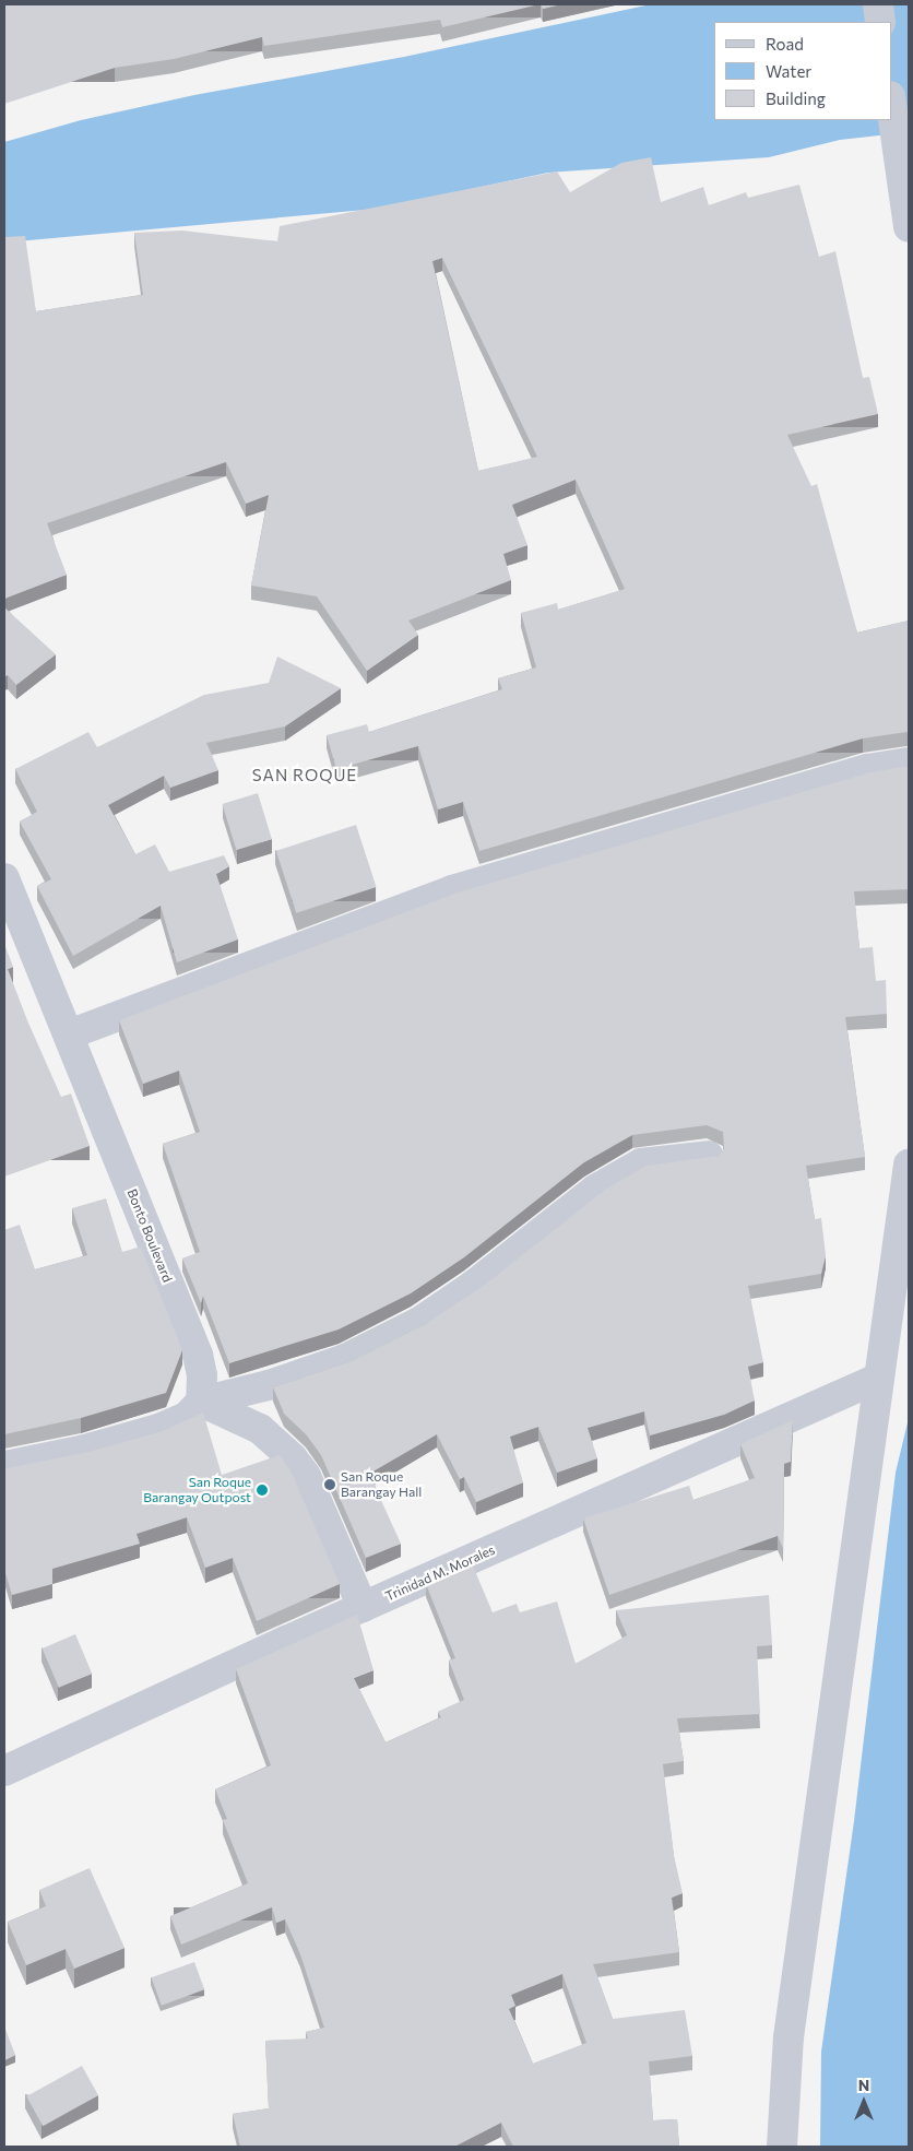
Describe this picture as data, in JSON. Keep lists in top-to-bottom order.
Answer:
{
  "streets": {
    "street": ["Bonto Boulevard", "Trinidad M. Morales"]
  },
  "districts": ["SAN ROQUE"],
  "places": ["San Roque Barangay Hall", "San Roque Barangay Outpost"],
  "legend": ["Road", "Water", "Building"],
  "north": "top"
}
